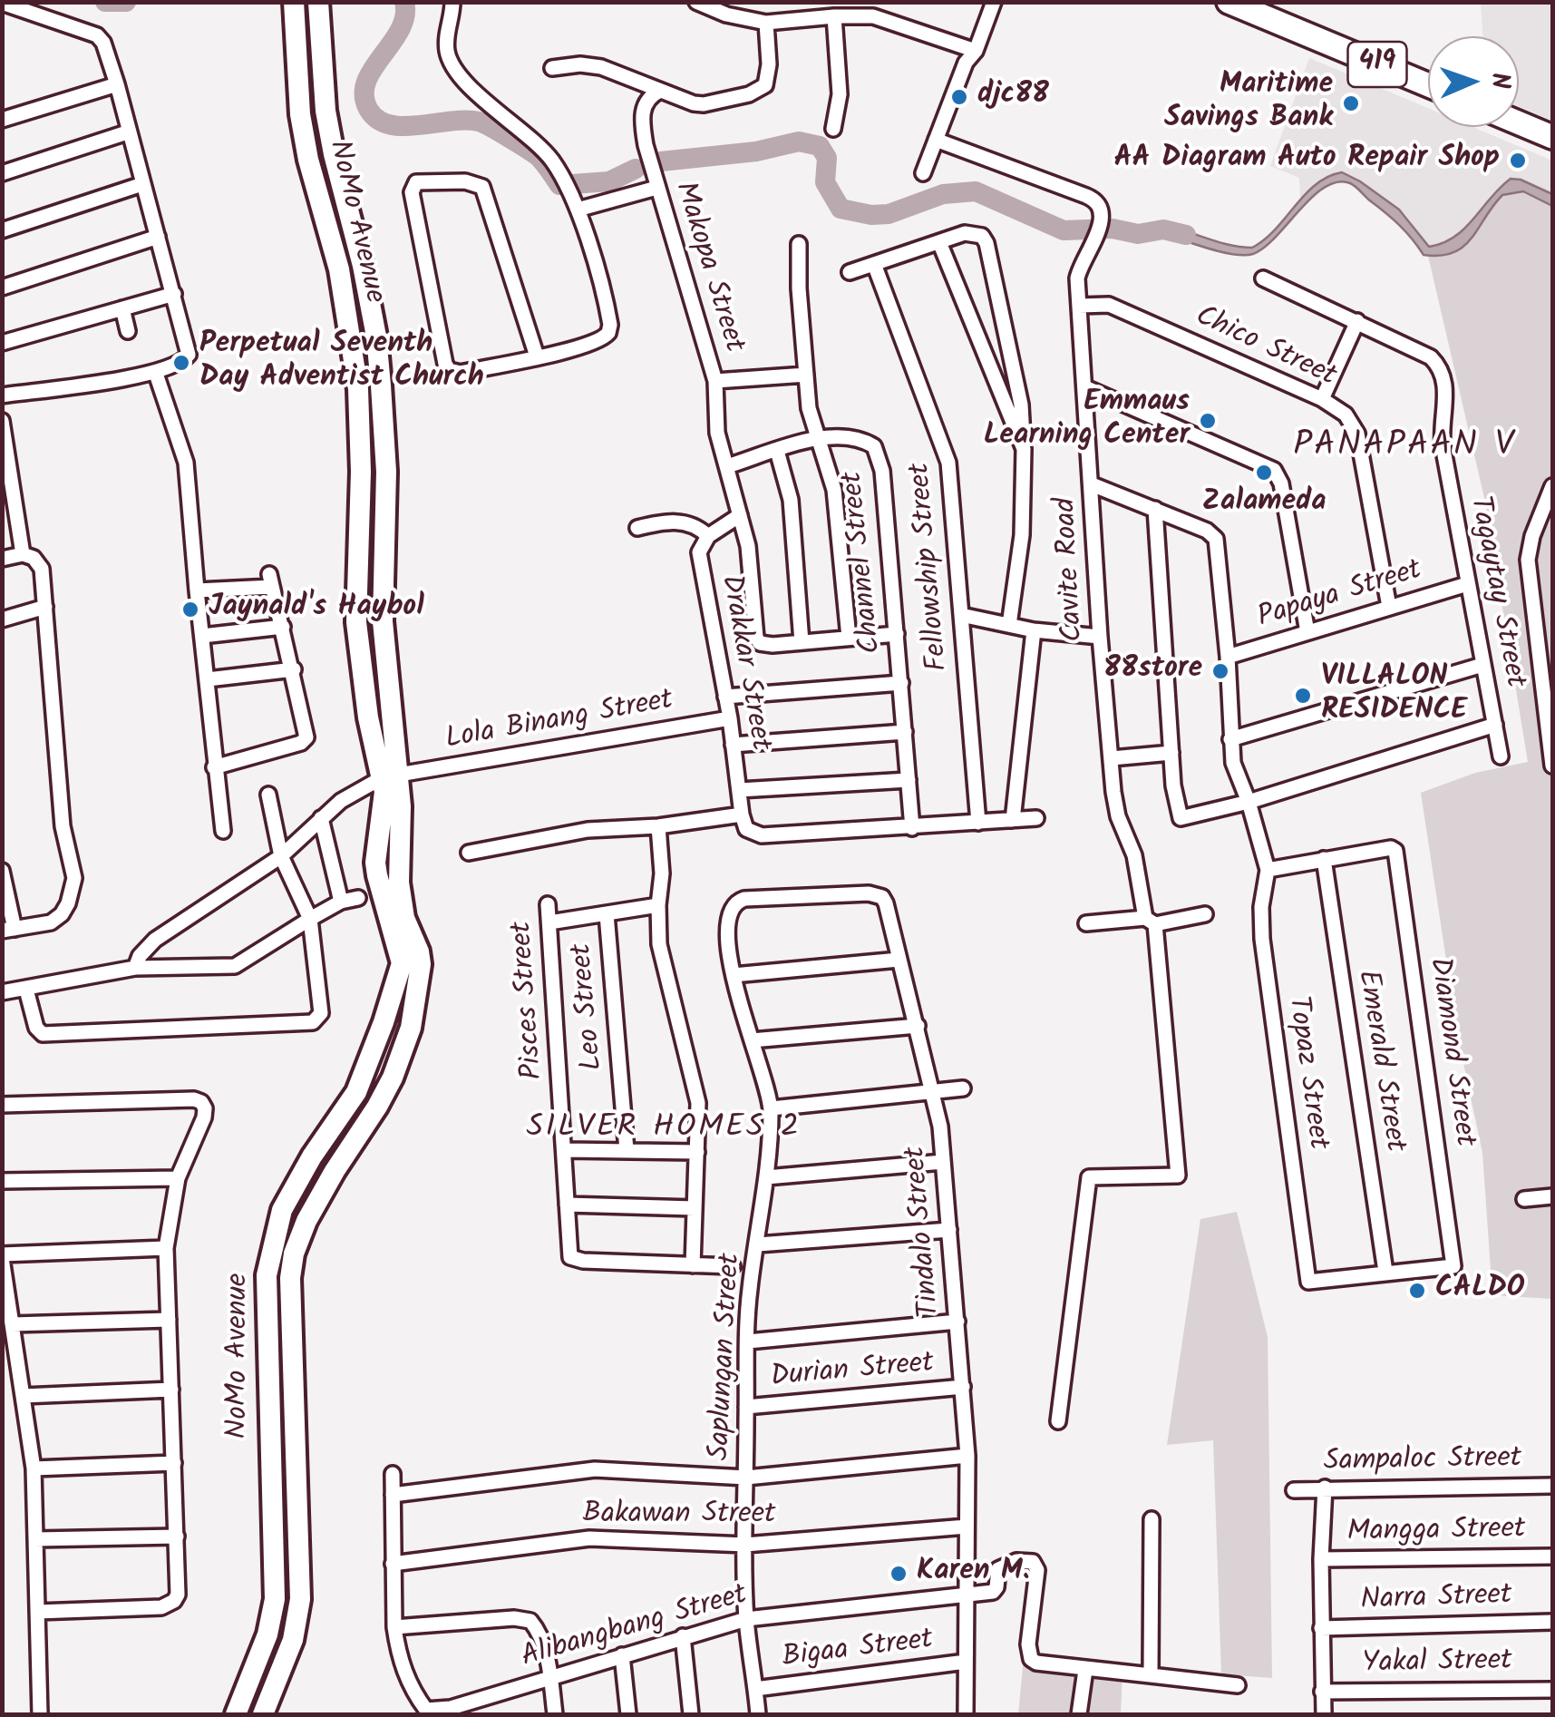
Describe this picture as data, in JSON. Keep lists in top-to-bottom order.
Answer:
{
  "streets": {
    "highway": ["419"],
    "main road": ["NoMo Avenue"],
    "street": [
      "Makopa Street",
      "Chico Street",
      "Channel Street",
      "Fellowship Street",
      "Cavite Road",
      "Tagaytay Street",
      "Papaya Street",
      "Drakkar Street",
      "Lola Binang Street",
      "Pisces Street",
      "Leo Street",
      "Diamond Street",
      "Emerald Street",
      "Topaz Street",
      "Tindalo Street",
      "Saplungan Street",
      "Durian Street",
      "Sampaloc Street",
      "Bakawan Street",
      "Mangga Street",
      "Narra Street",
      "Alibangbang Street",
      "Bigaa Street",
      "Yakal Street"
    ]
  },
  "crossings": [
    ["NoMo Avenue", "Lola Binang Street"],
    ["Makopa Street", "Channel Street"],
    ["Makopa Street", "Drakkar Street"],
    ["Chico Street", "Cavite Road"],
    ["Chico Street", "Papaya Street"],
    ["Channel Street", "Drakkar Street"],
    ["Tagaytay Street", "Papaya Street"],
    ["Drakkar Street", "Lola Binang Street"],
    ["Diamond Street", "Emerald Street"],
    ["Diamond Street", "Topaz Street"],
    ["Emerald Street", "Topaz Street"],
    ["Tindalo Street", "Saplungan Street"],
    ["Tindalo Street", "Durian Street"],
    ["Tindalo Street", "Bakawan Street"],
    ["Tindalo Street", "Alibangbang Street"],
    ["Tindalo Street", "Bigaa Street"],
    ["Saplungan Street", "Durian Street"],
    ["Saplungan Street", "Bakawan Street"],
    ["Saplungan Street", "Alibangbang Street"],
    ["Saplungan Street", "Bigaa Street"]
  ],
  "districts": ["PANAPAAN V", "SILVER HOMES 2"],
  "places": [
    "djc88",
    "Maritime Savings Bank",
    "AA Diagram Auto Repair Shop",
    "Perpetual Seventh Day Adventist Church",
    "Emmaus Learning Center",
    "Zalameda",
    "Jaynald's Haybol",
    "88store",
    "VILLALON RESIDENCE",
    "CALDO",
    "Karen M."
  ],
  "north": "right"
}
